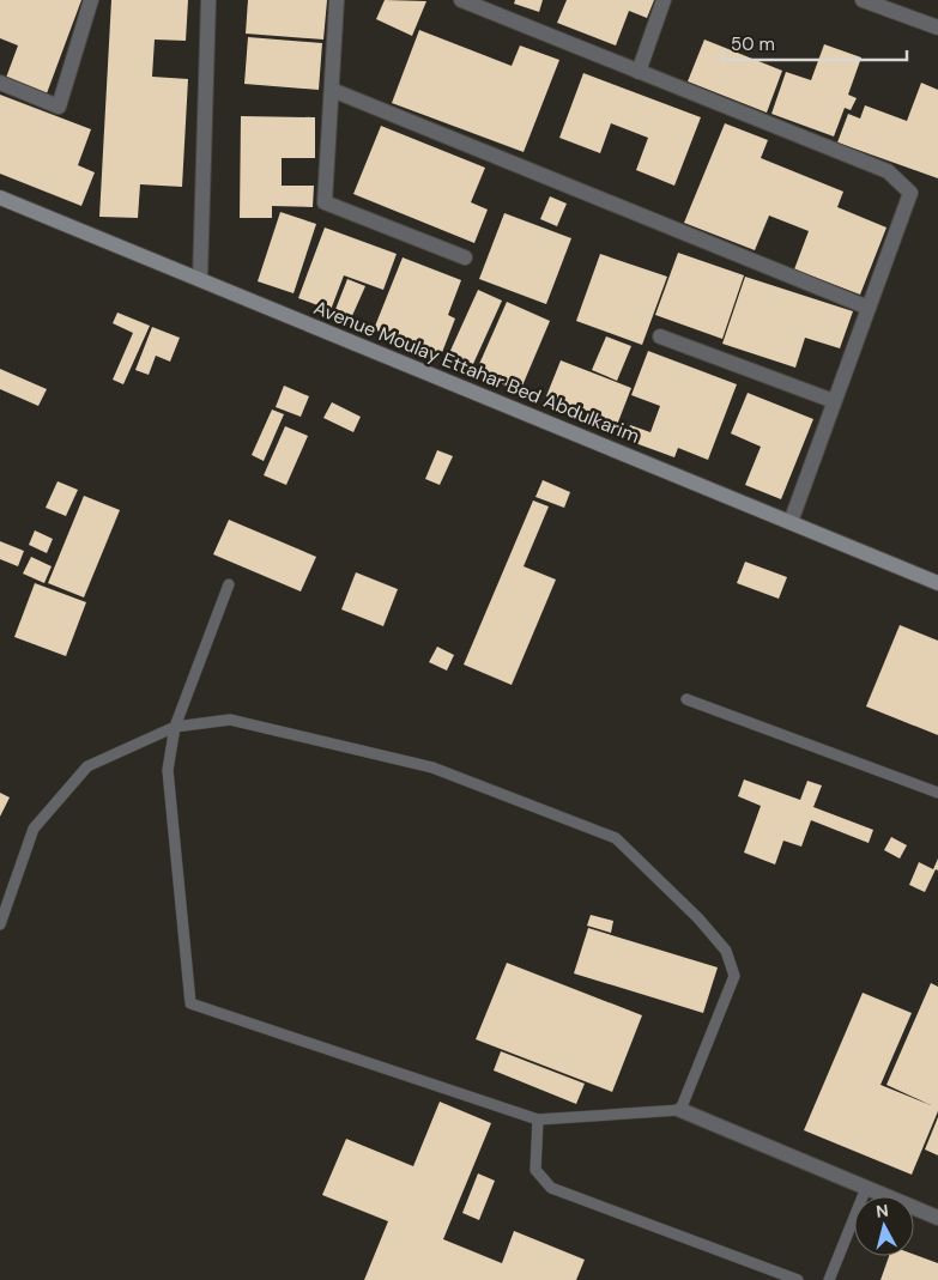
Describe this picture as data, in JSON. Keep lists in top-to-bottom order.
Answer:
{
  "streets": {
    "street": ["Avenue Moulay Ettahar Bed Abdulkarim"]
  },
  "scale_bar": "50 m",
  "north": "top"
}
